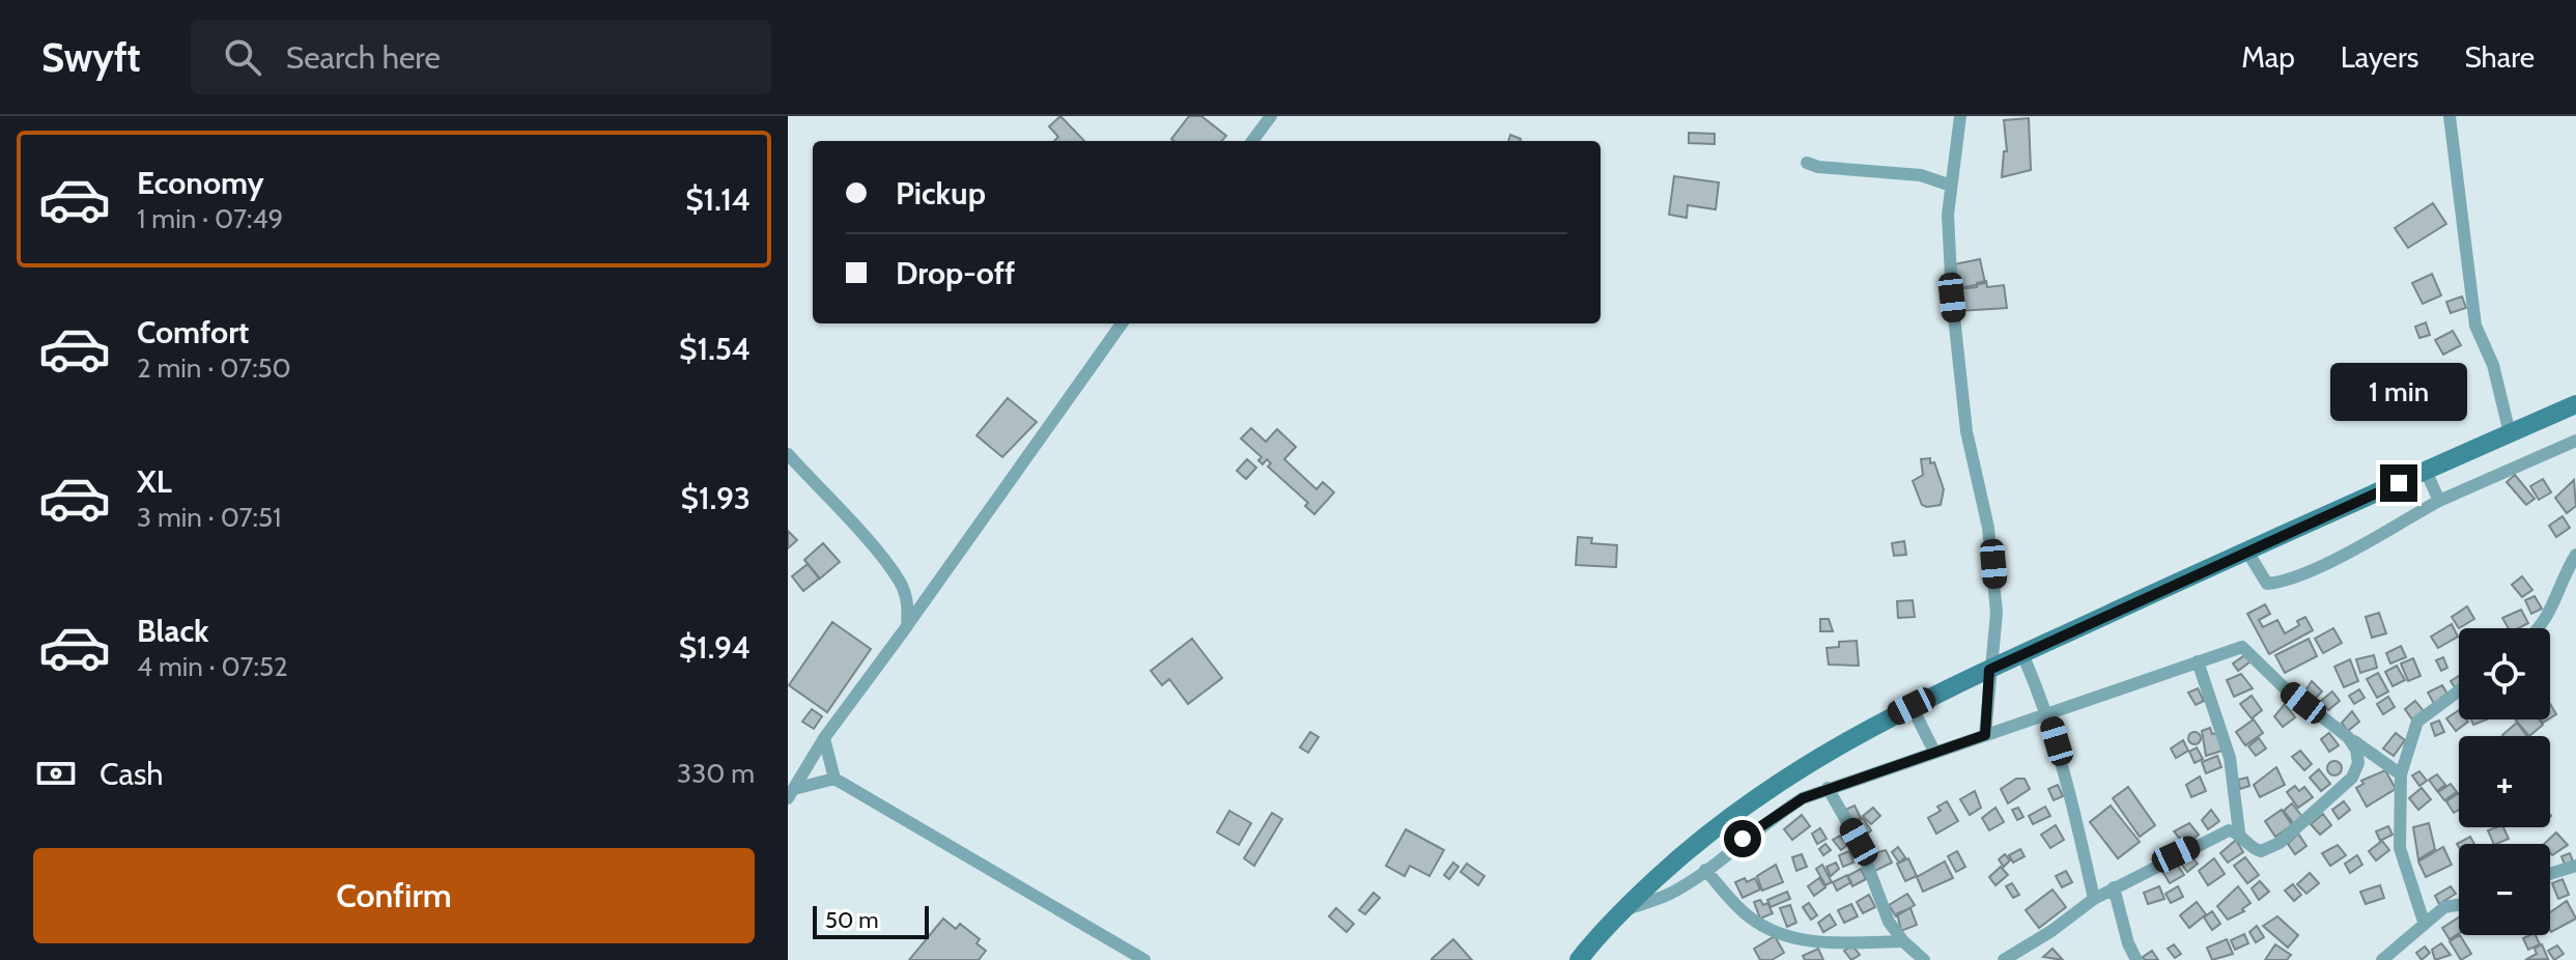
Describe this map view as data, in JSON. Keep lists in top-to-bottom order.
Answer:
{
  "scale_bar": "50 m",
  "page": {
    "header": "Swyft",
    "search": "Search here",
    "nav": ["Map", "Layers", "Share"],
    "list": [
      {
        "name": "Economy",
        "note": "1 min · 07:49",
        "value": "$1.14"
      },
      {
        "name": "Comfort",
        "note": "2 min · 07:50",
        "value": "$1.54"
      },
      {
        "name": "XL",
        "note": "3 min · 07:51",
        "value": "$1.93"
      },
      {
        "name": "Black",
        "note": "4 min · 07:52",
        "value": "$1.94"
      }
    ],
    "banner": ["Pickup", "Drop-off"],
    "bubble": "1 min",
    "map_buttons": ["+", "−"],
    "pay": ["Cash", "330 m"],
    "buttons": "Confirm",
    "scale": "50 m"
  }
}
